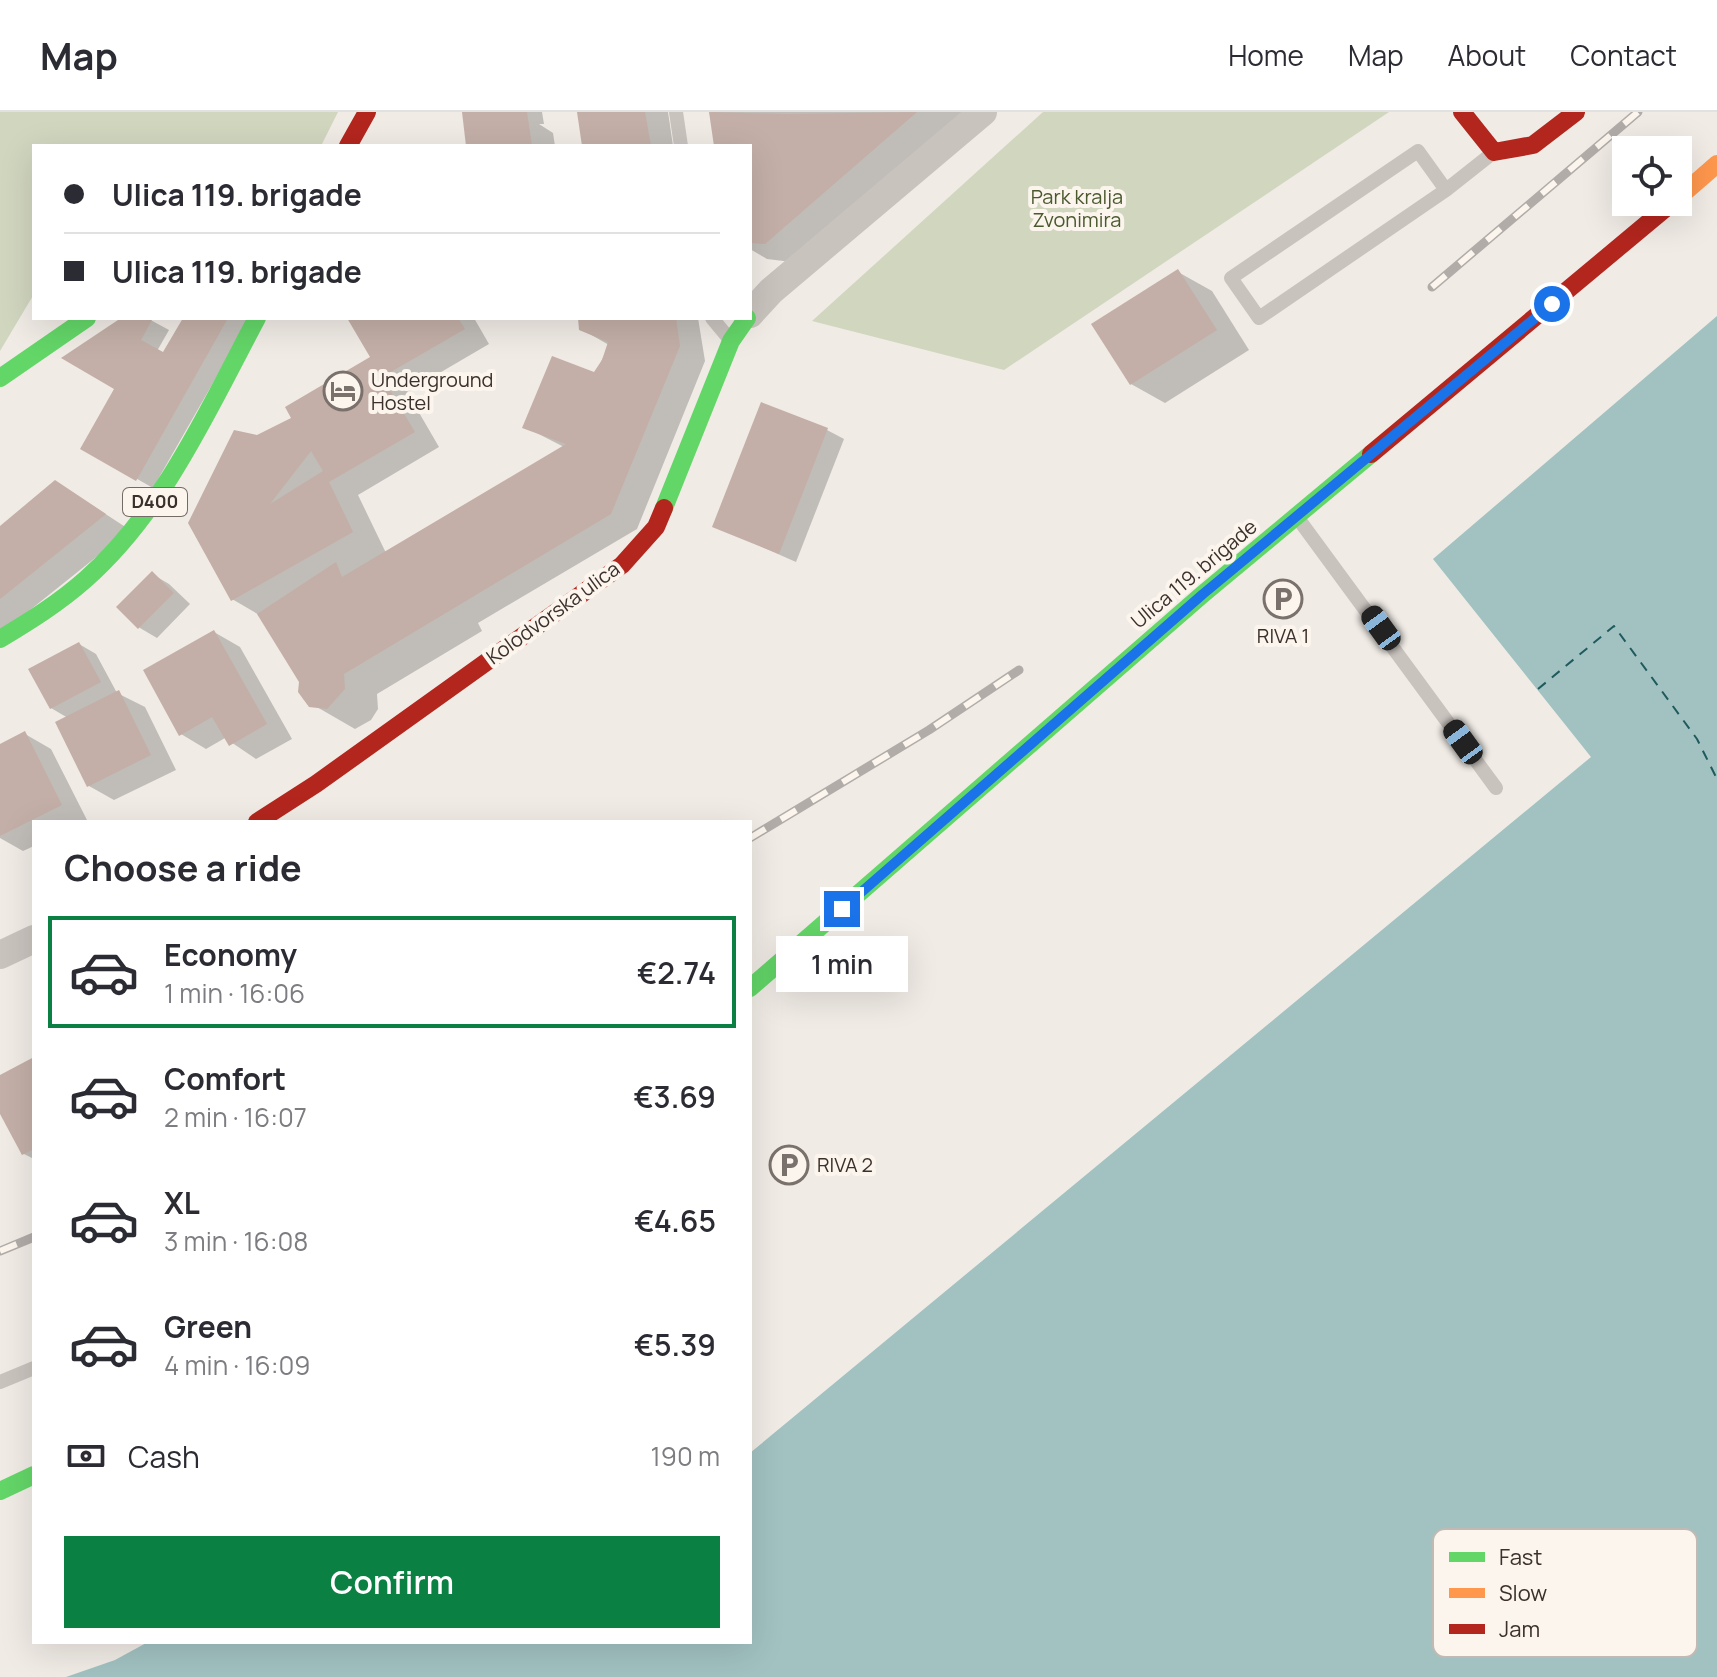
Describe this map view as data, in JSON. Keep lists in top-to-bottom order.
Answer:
{
  "streets": {
    "main road": ["D400", "Ulica 119. brigade", "Kolodvorska ulica"]
  },
  "parks": ["Park kralja Zvonimira"],
  "places": {
    "hotel": ["Underground Hostel"],
    "parking": ["RIVA 1", "RIVA 2"]
  },
  "legend": ["Fast", "Slow", "Jam"],
  "page": {
    "header": "Map",
    "nav": [
      "Home",
      "Map",
      "About",
      "Contact"
    ],
    "banner": ["Ulica 119. brigade", "Ulica 119. brigade"],
    "heading": "Choose a ride",
    "list": [
      {
        "name": "Economy",
        "note": "1 min · 16:06",
        "value": "€2.74"
      },
      {
        "name": "Comfort",
        "note": "2 min · 16:07",
        "value": "€3.69"
      },
      {
        "name": "XL",
        "note": "3 min · 16:08",
        "value": "€4.65"
      },
      {
        "name": "Green",
        "note": "4 min · 16:09",
        "value": "€5.39"
      }
    ],
    "bubble": "1 min",
    "pay": ["Cash", "190 m"],
    "buttons": "Confirm"
  }
}
